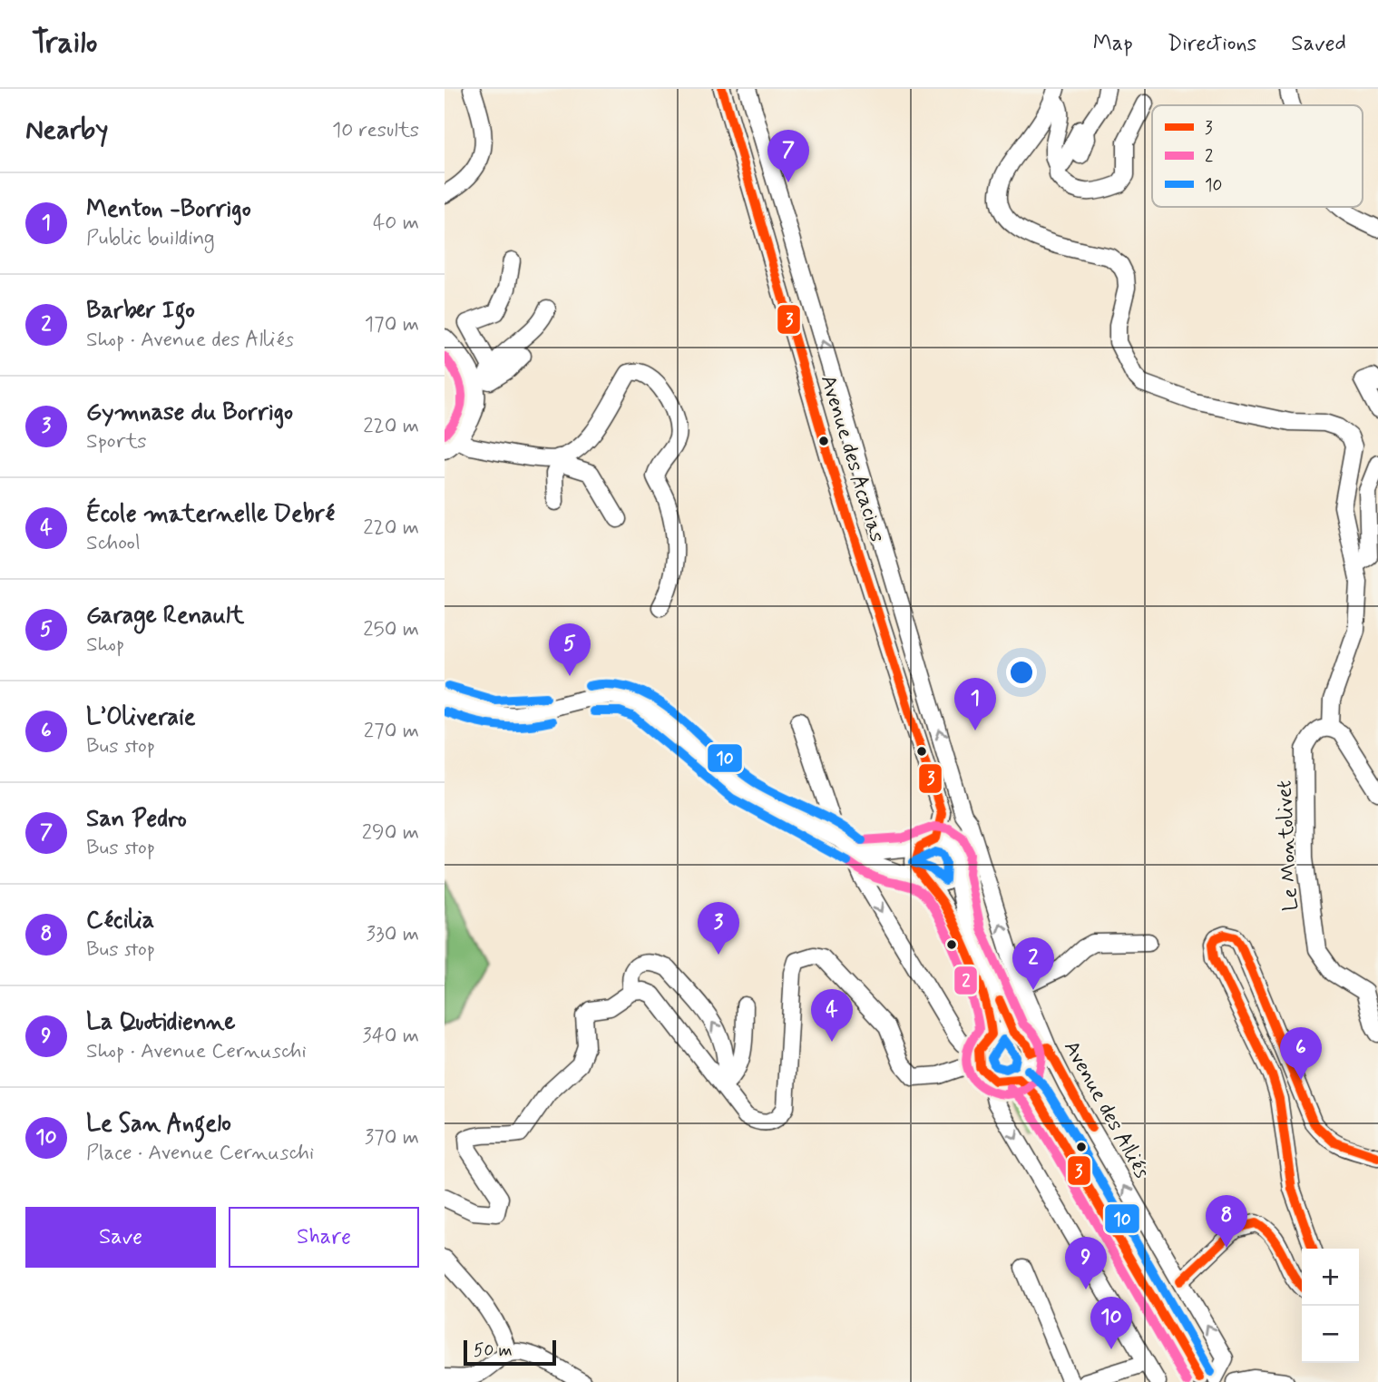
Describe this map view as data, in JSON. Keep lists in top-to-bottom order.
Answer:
{
  "streets": {
    "street": ["Avenue des Acacias", "Le Montolivet", "Avenue des Alliés"]
  },
  "crossings": [
    ["Avenue des Acacias", "Avenue des Alliés"]
  ],
  "lines": ["transit line 3", "transit line 2", "transit line 10"],
  "legend": ["3", "2", "10"],
  "scale_bar": "50 m",
  "page": {
    "header": "Trailo",
    "nav": ["Map", "Directions", "Saved"],
    "heading": ["Nearby", "10 results"],
    "pins": [
      "7",
      "5",
      "1",
      "3",
      "2",
      "4",
      "6",
      "8",
      "9",
      "10"
    ],
    "list": [
      {
        "mark": "1",
        "name": "Menton -Borrigo",
        "note": "Public building",
        "value": "40 m"
      },
      {
        "mark": "2",
        "name": "Barber Igo",
        "note": "Shop · Avenue des Alliés",
        "value": "170 m"
      },
      {
        "mark": "3",
        "name": "Gymnase du Borrigo",
        "note": "Sports",
        "value": "220 m"
      },
      {
        "mark": "4",
        "name": "École maternelle Debré",
        "note": "School",
        "value": "220 m"
      },
      {
        "mark": "5",
        "name": "Garage Renault",
        "note": "Shop",
        "value": "250 m"
      },
      {
        "mark": "6",
        "name": "L’Oliveraie",
        "note": "Bus stop",
        "value": "270 m"
      },
      {
        "mark": "7",
        "name": "San Pedro",
        "note": "Bus stop",
        "value": "290 m"
      },
      {
        "mark": "8",
        "name": "Cécilia",
        "note": "Bus stop",
        "value": "330 m"
      },
      {
        "mark": "9",
        "name": "La Quotidienne",
        "note": "Shop · Avenue Cernuschi",
        "value": "340 m"
      },
      {
        "mark": "10",
        "name": "Le San Angelo",
        "note": "Place · Avenue Cernuschi",
        "value": "370 m"
      }
    ],
    "buttons": ["Save", "Share"],
    "map_buttons": ["+", "−"],
    "scale": "50 m"
  }
}
